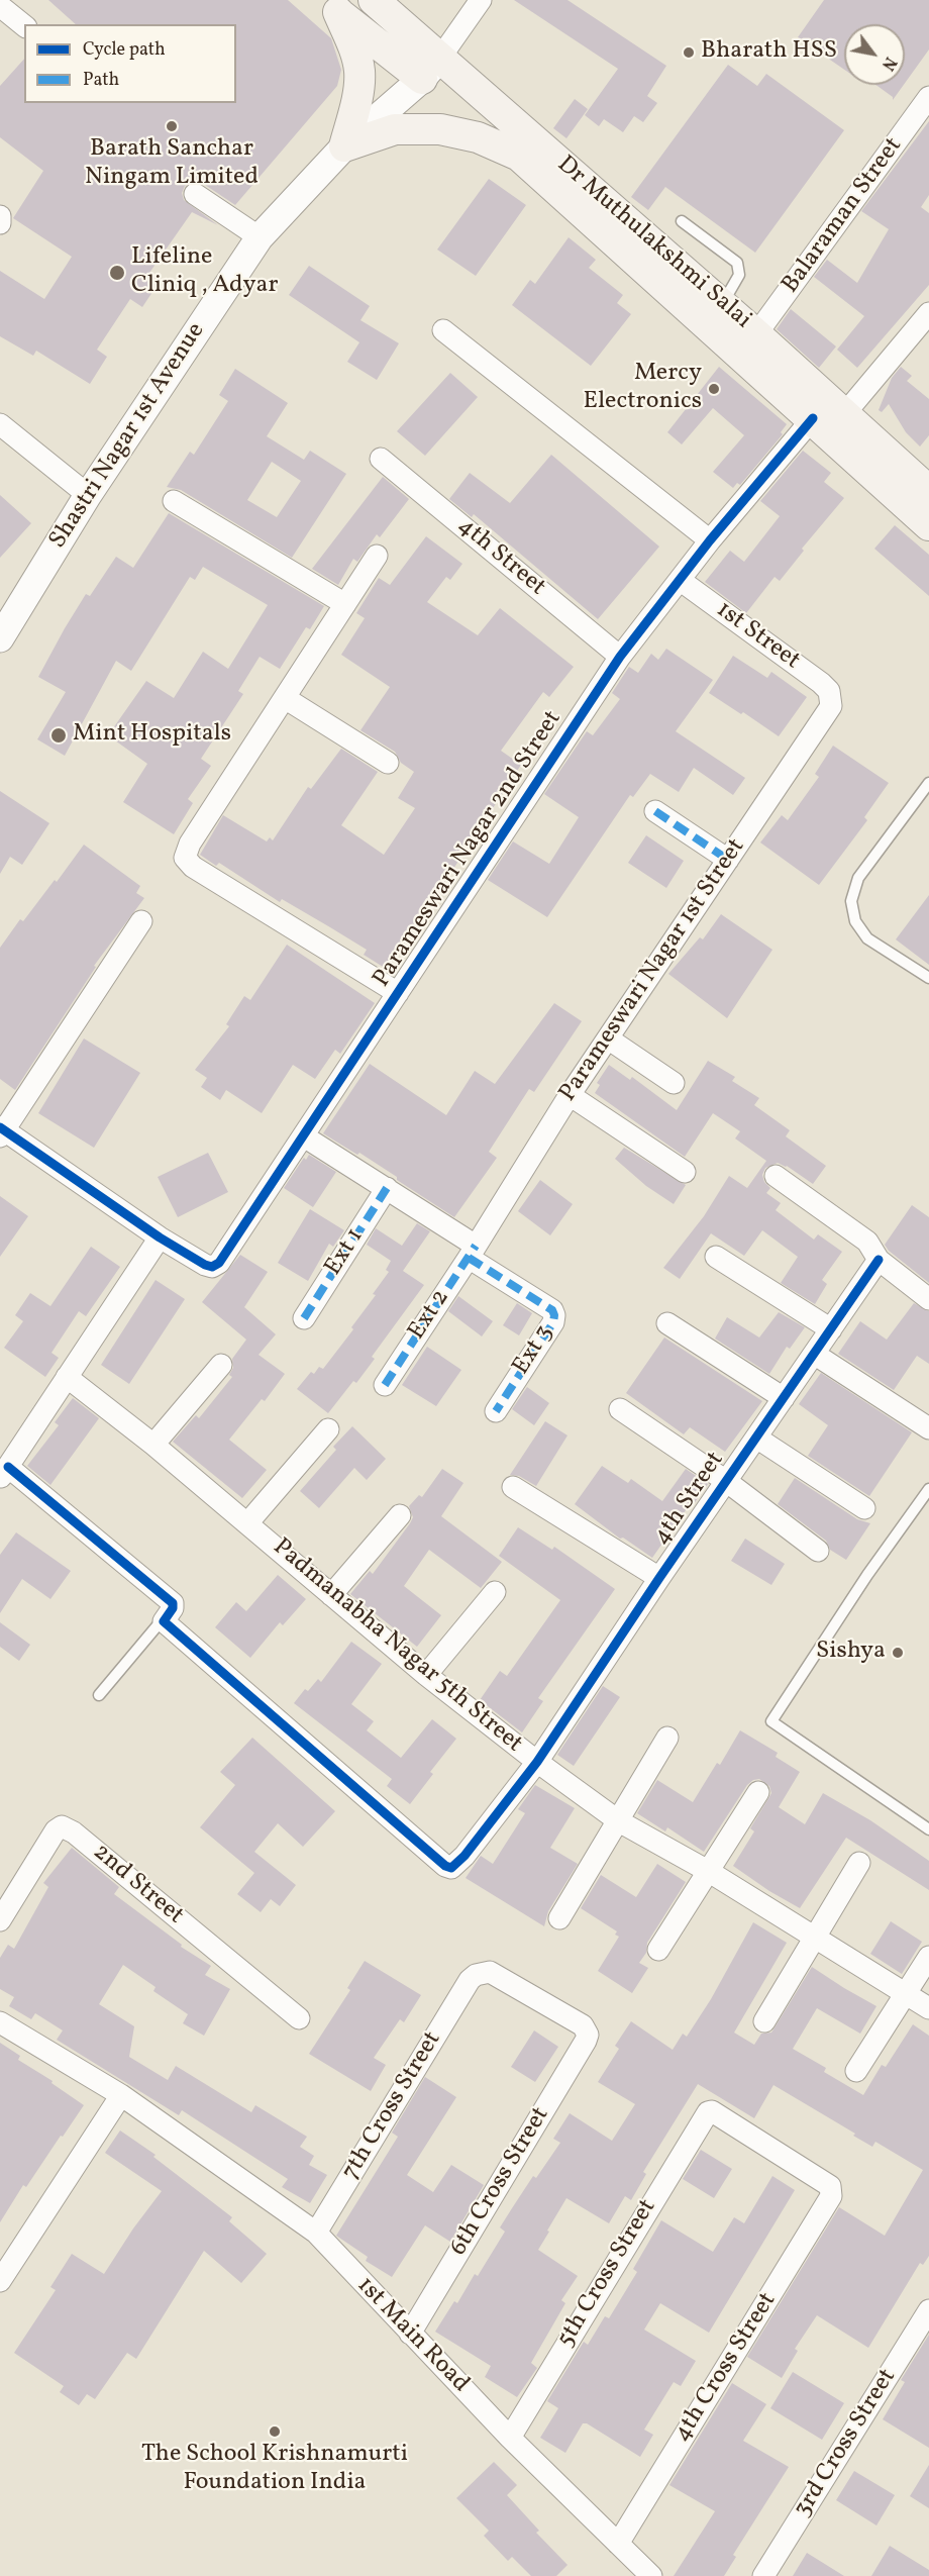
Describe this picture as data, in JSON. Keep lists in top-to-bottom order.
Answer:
{
  "streets": {
    "main road": ["Dr Muthulakshmi Salai"],
    "street": [
      "Balaraman Street",
      "Shastri Nagar 1st Avenue",
      "4th Street",
      "1st Street",
      "Parameswari Nagar 2nd Street",
      "Parameswari Nagar 1st Street",
      "Ext 1",
      "Ext 2",
      "Ext 3",
      "Padmanabha Nagar 5th Street",
      "2nd Street",
      "7th Cross Street",
      "6th Cross Street",
      "5th Cross Street",
      "1st Main Road",
      "4th Cross Street",
      "3rd Cross Street"
    ]
  },
  "crossings": [
    ["Balaraman Street", "Dr Muthulakshmi Salai"],
    ["Dr Muthulakshmi Salai", "Shastri Nagar 1st Avenue"],
    ["Dr Muthulakshmi Salai", "Parameswari Nagar 2nd Street"],
    ["4th Street", "Parameswari Nagar 2nd Street"],
    ["4th Street", "Padmanabha Nagar 5th Street"],
    ["1st Street", "Parameswari Nagar 2nd Street"],
    ["1st Street", "Parameswari Nagar 1st Street"],
    ["Parameswari Nagar 1st Street", "Ext 2"],
    ["Parameswari Nagar 1st Street", "Ext 3"],
    ["Ext 2", "Ext 3"],
    ["7th Cross Street", "6th Cross Street"],
    ["7th Cross Street", "1st Main Road"],
    ["6th Cross Street", "1st Main Road"],
    ["5th Cross Street", "1st Main Road"],
    ["5th Cross Street", "4th Cross Street"],
    ["1st Main Road", "4th Cross Street"]
  ],
  "places": [
    "Bharath HSS",
    "Barath Sanchar Ningam Limited",
    "Lifeline Cliniq , Adyar",
    "Mercy Electronics",
    "Mint Hospitals",
    "Sishya",
    "The School Krishnamurti Foundation India"
  ],
  "legend": ["Cycle path", "Path"],
  "north": "bottom right"
}
